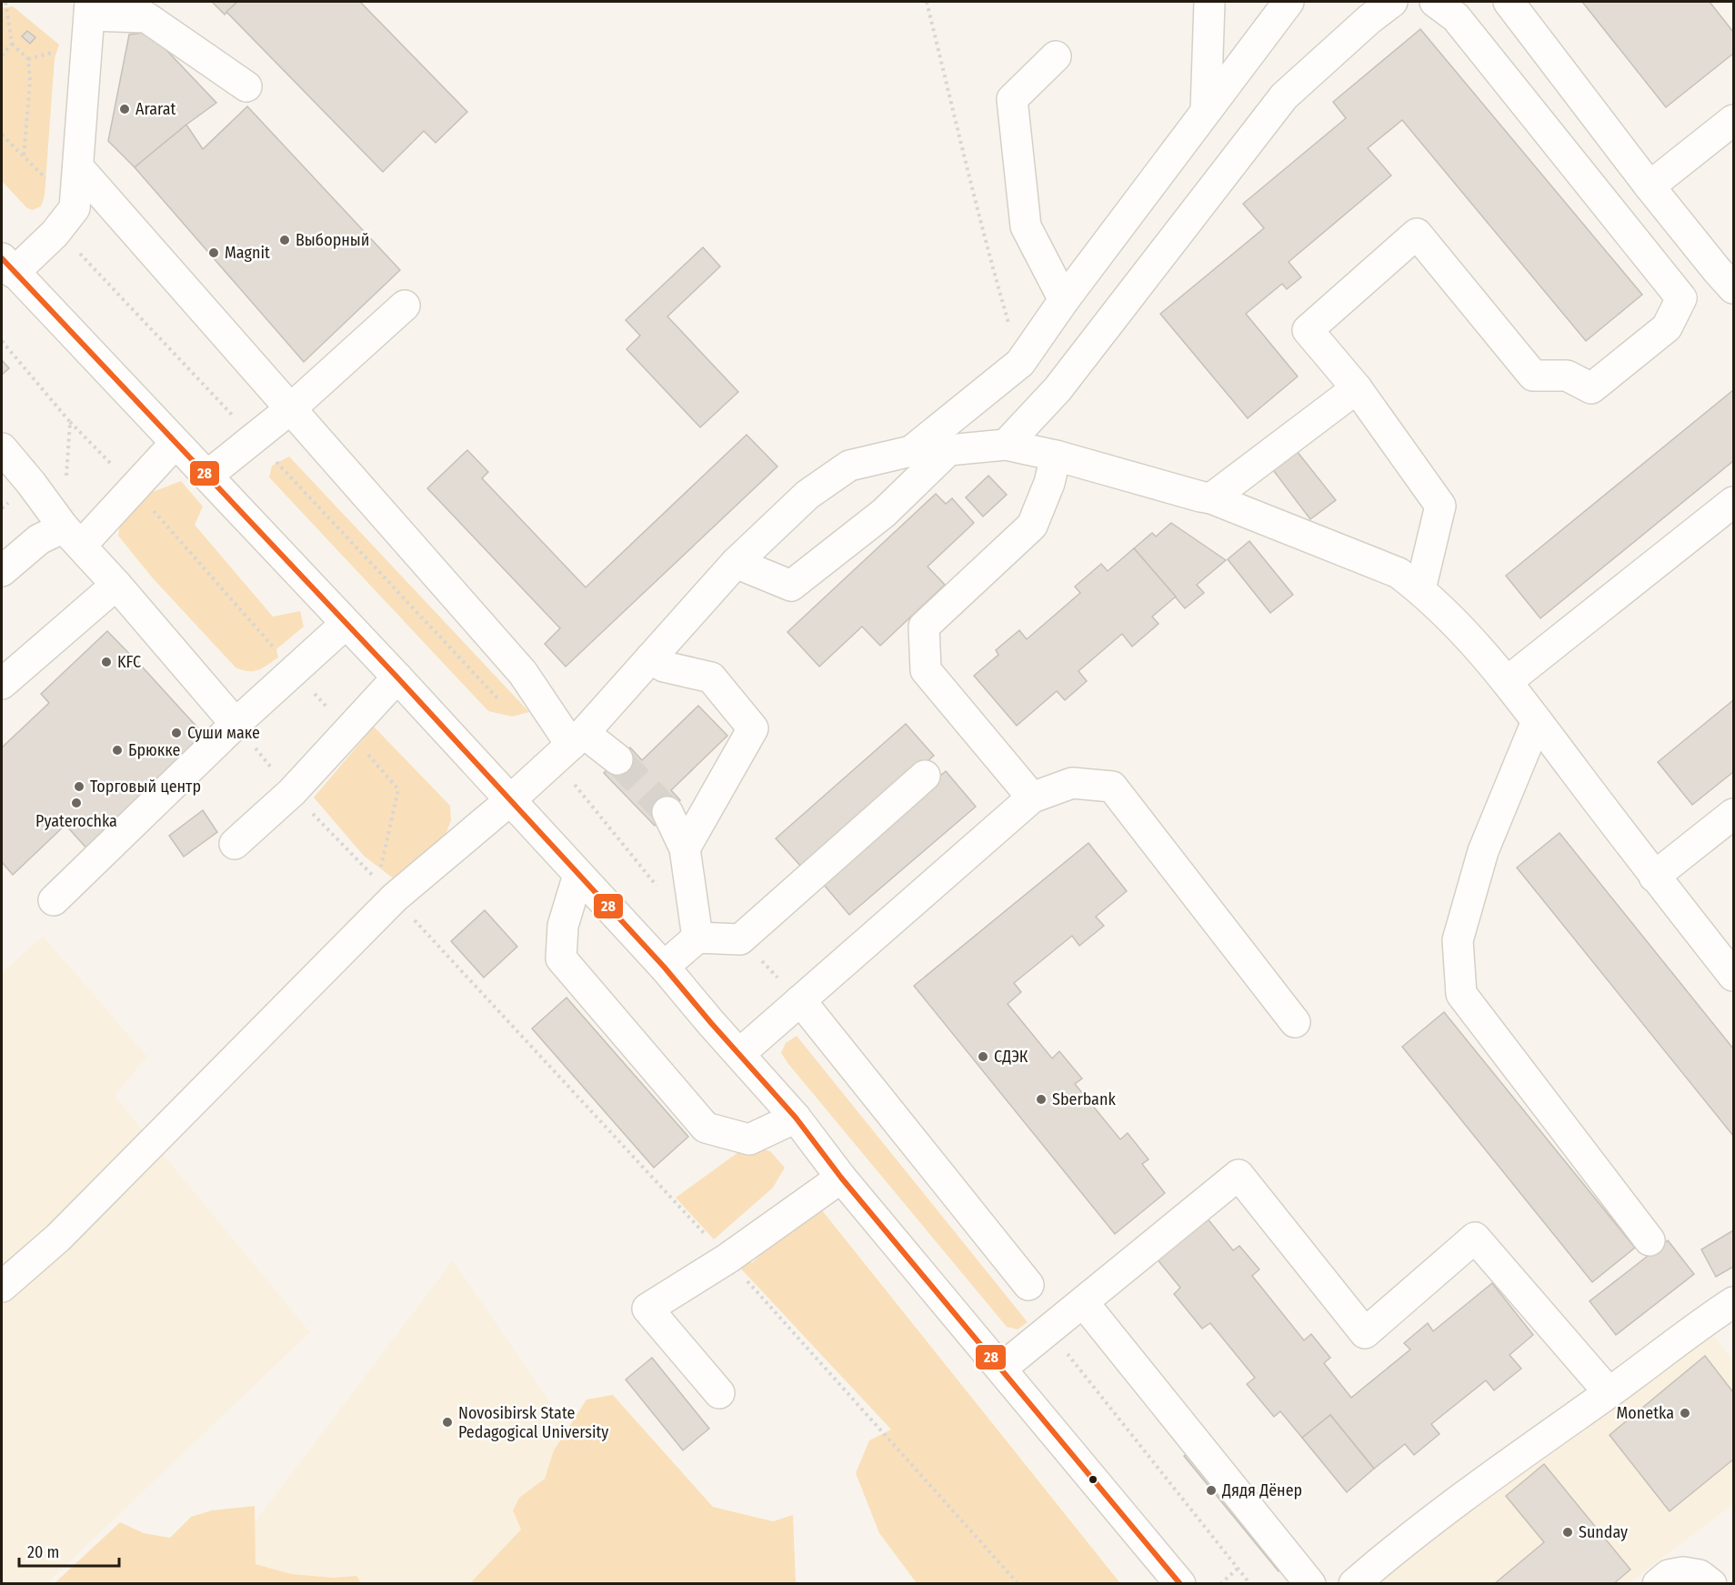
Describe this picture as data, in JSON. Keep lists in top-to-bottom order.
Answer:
{
  "places": [
    "Ararat",
    "Выборный",
    "Magnit",
    "KFC",
    "Суши маке",
    "Брюкке",
    "Торговый центр",
    "Pyaterochka",
    "СДЭК",
    "Sberbank",
    "Monetka",
    "Novosibirsk State Pedagogical University",
    "Дядя Дёнер",
    "Sunday"
  ],
  "lines": ["transit line 28"],
  "scale_bar": "20 m"
}
